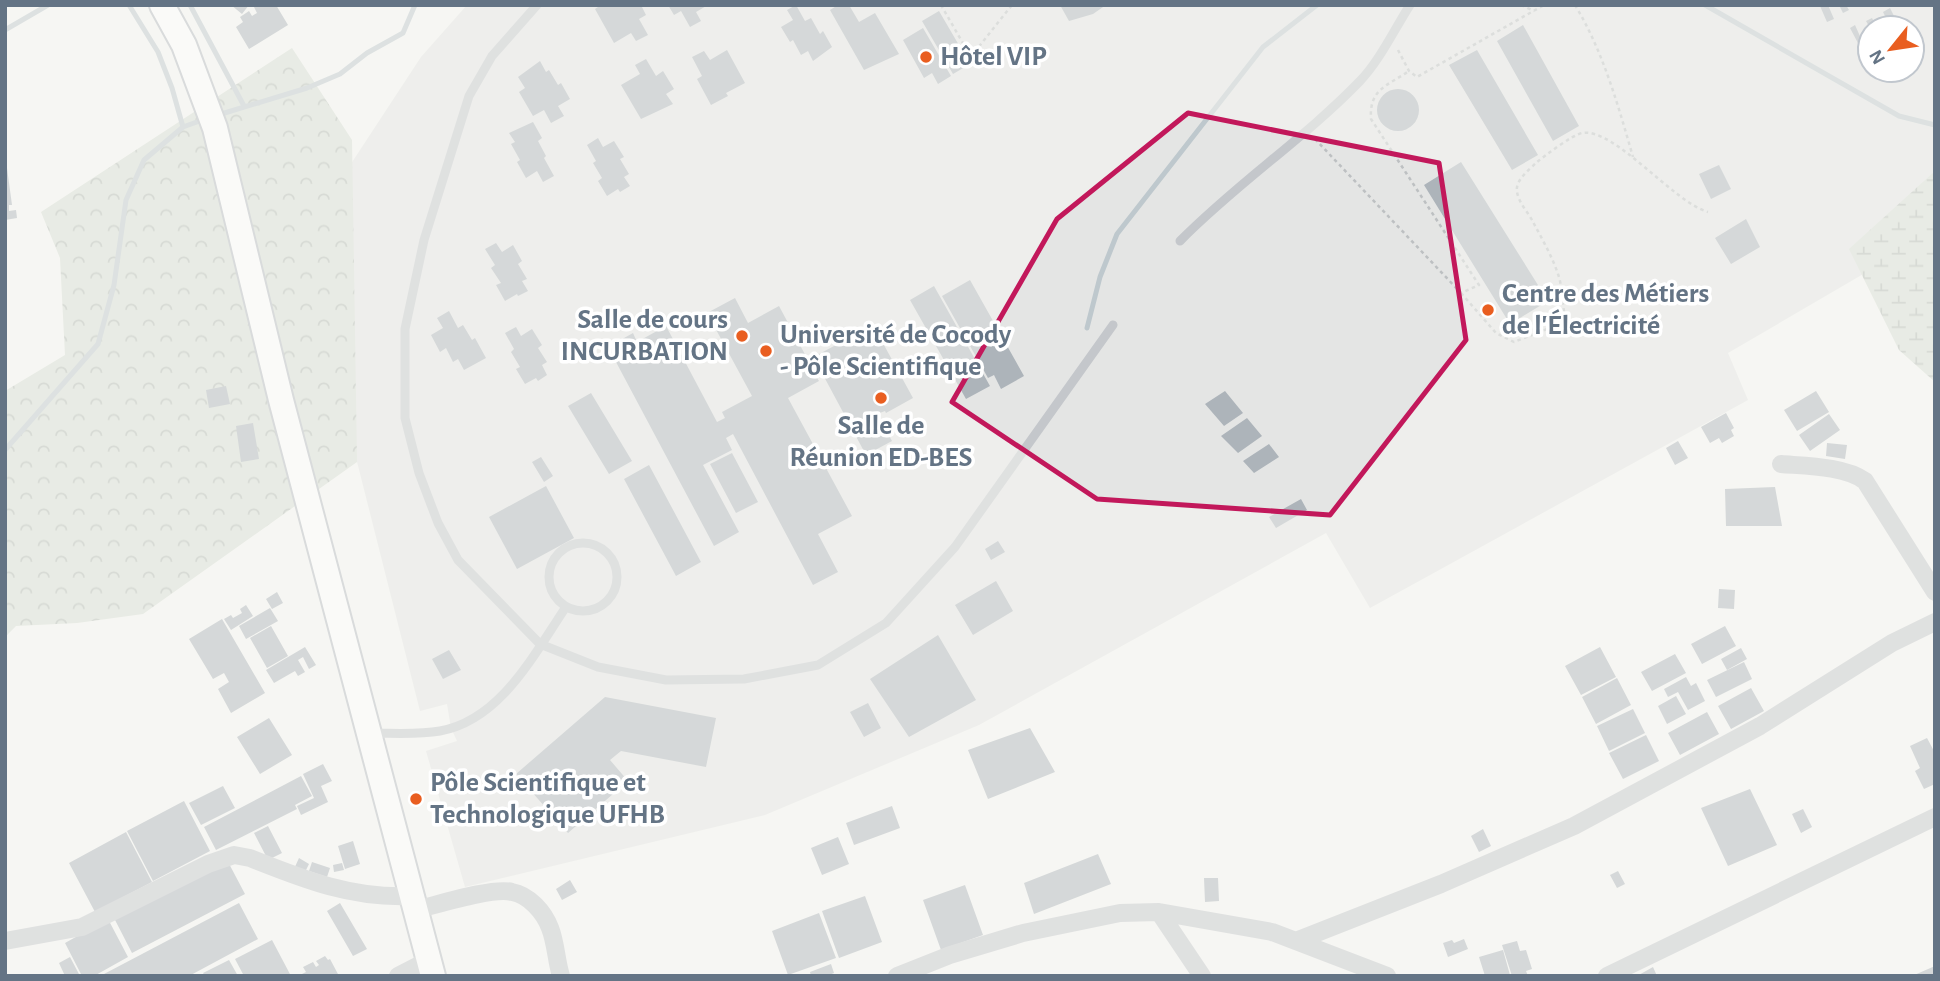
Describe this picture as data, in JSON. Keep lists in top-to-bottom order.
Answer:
{
  "places": [
    "Hôtel VIP",
    "Centre des Métiers de l'Électricité",
    "Salle de cours INCURBATION",
    "Université de Cocody - Pôle Scientifique",
    "Salle de Réunion ED-BES",
    "Pôle Scientifique et Technologique UFHB"
  ],
  "north": "bottom left"
}
